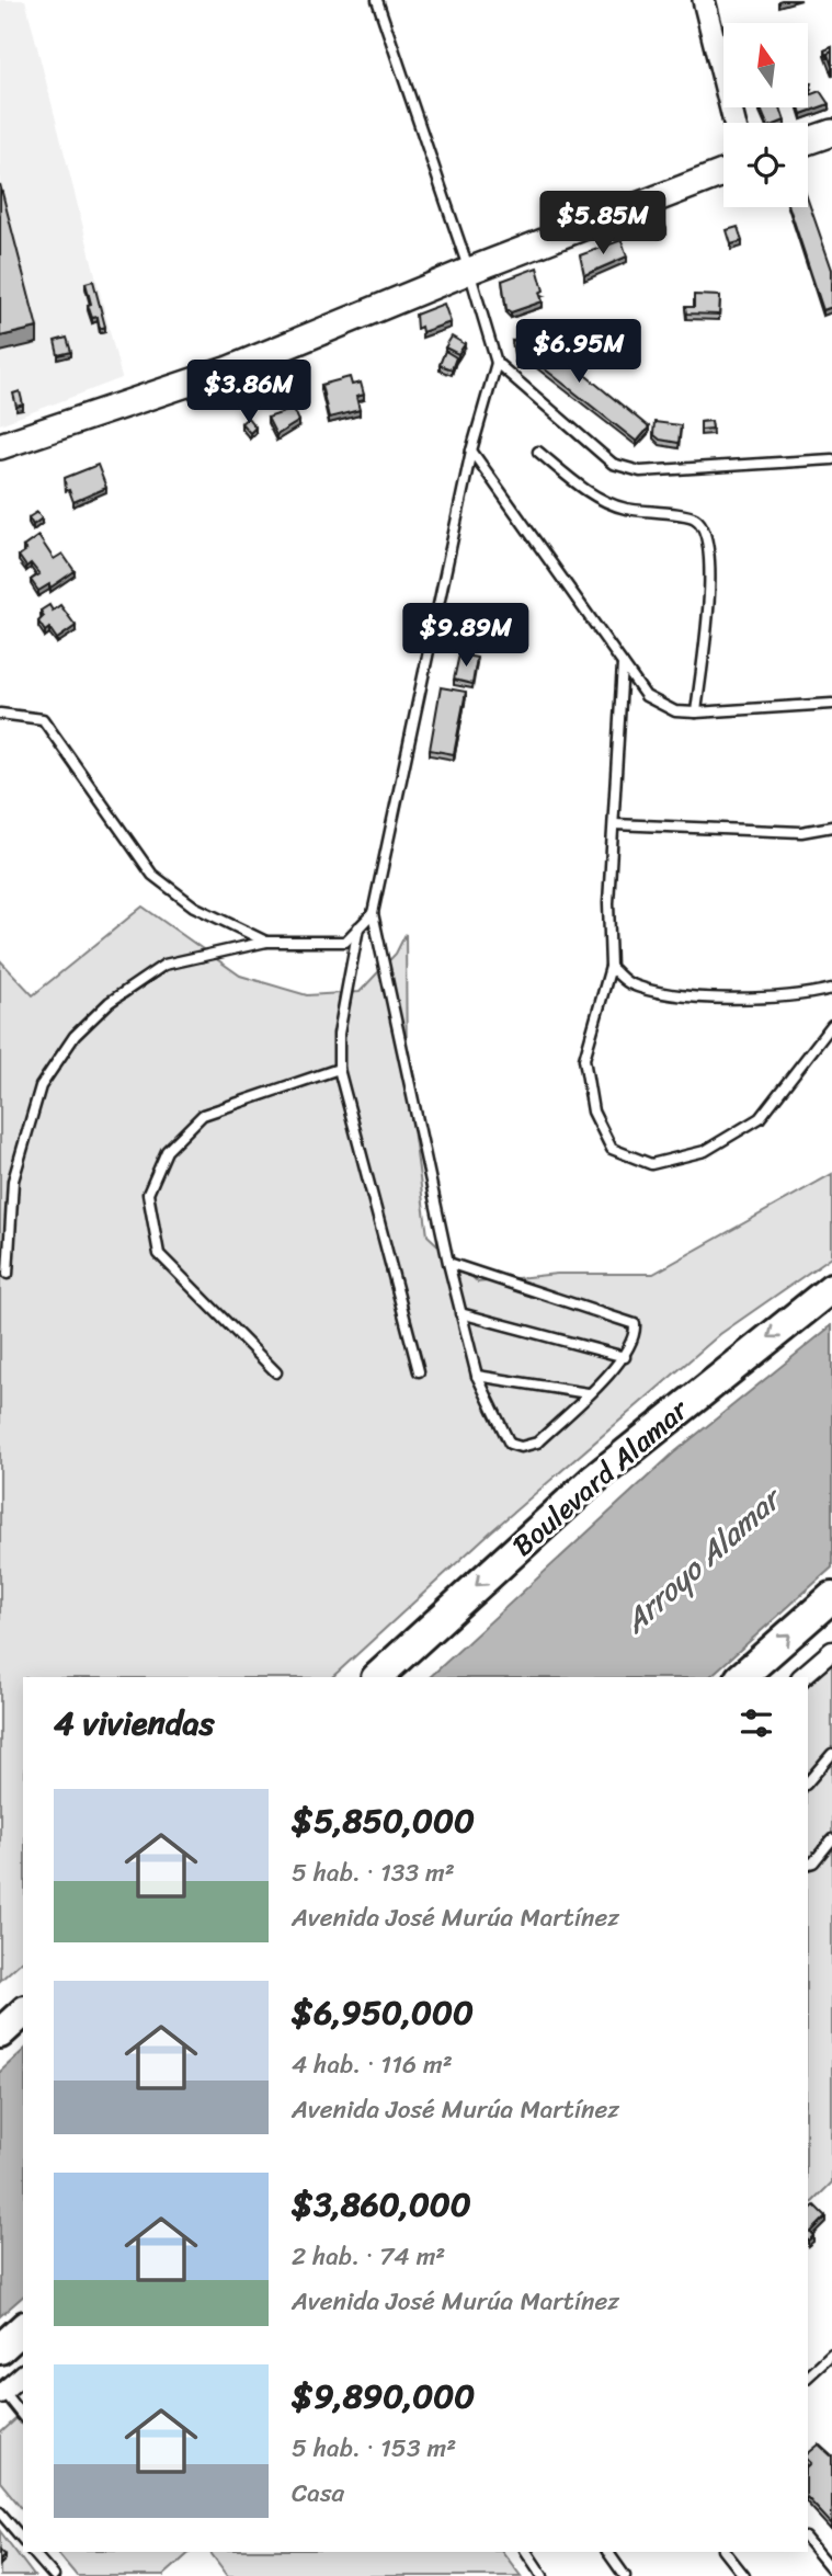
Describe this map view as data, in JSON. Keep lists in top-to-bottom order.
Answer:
{
  "streets": {
    "highway": ["Boulevard Alamar"]
  },
  "one_way": ["Boulevard Alamar"],
  "water": ["Arroyo Alamar"],
  "north": "top",
  "page": {
    "price": [
      "$5.85M",
      "$6.95M",
      "$3.86M",
      "$9.89M"
    ],
    "heading": "4 viviendas",
    "list": [
      {
        "name": "$5,850,000",
        "note": "5 hab. · 133 m² · Avenida José Murúa Martínez"
      },
      {
        "name": "$6,950,000",
        "note": "4 hab. · 116 m² · Avenida José Murúa Martínez"
      },
      {
        "name": "$3,860,000",
        "note": "2 hab. · 74 m² · Avenida José Murúa Martínez"
      },
      {
        "name": "$9,890,000",
        "note": "5 hab. · 153 m² · Casa"
      }
    ]
  }
}
